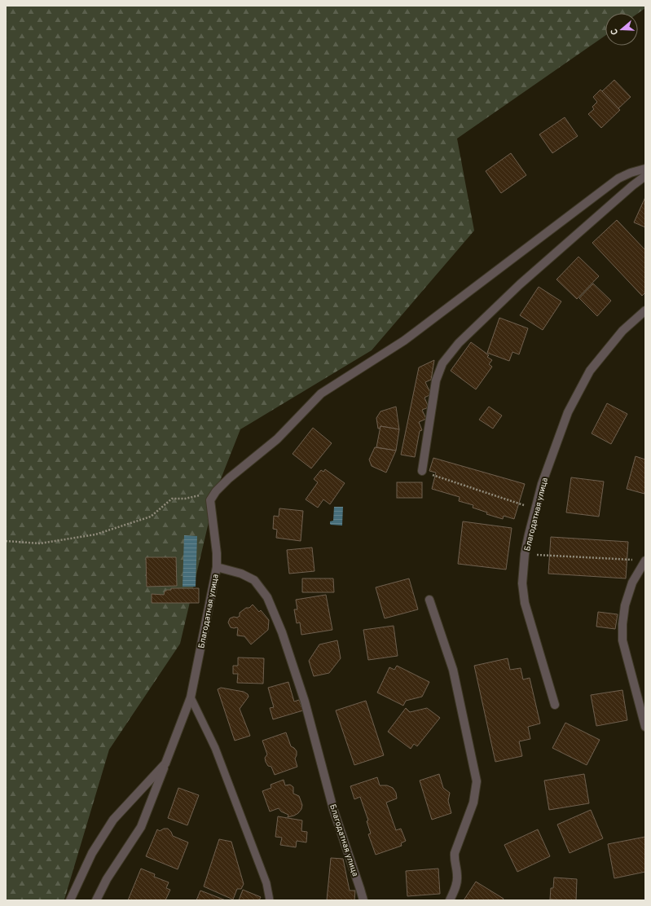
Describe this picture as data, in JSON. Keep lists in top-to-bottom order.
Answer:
{
  "streets": {
    "street": ["Благодатная улица"]
  },
  "north": "left"
}
